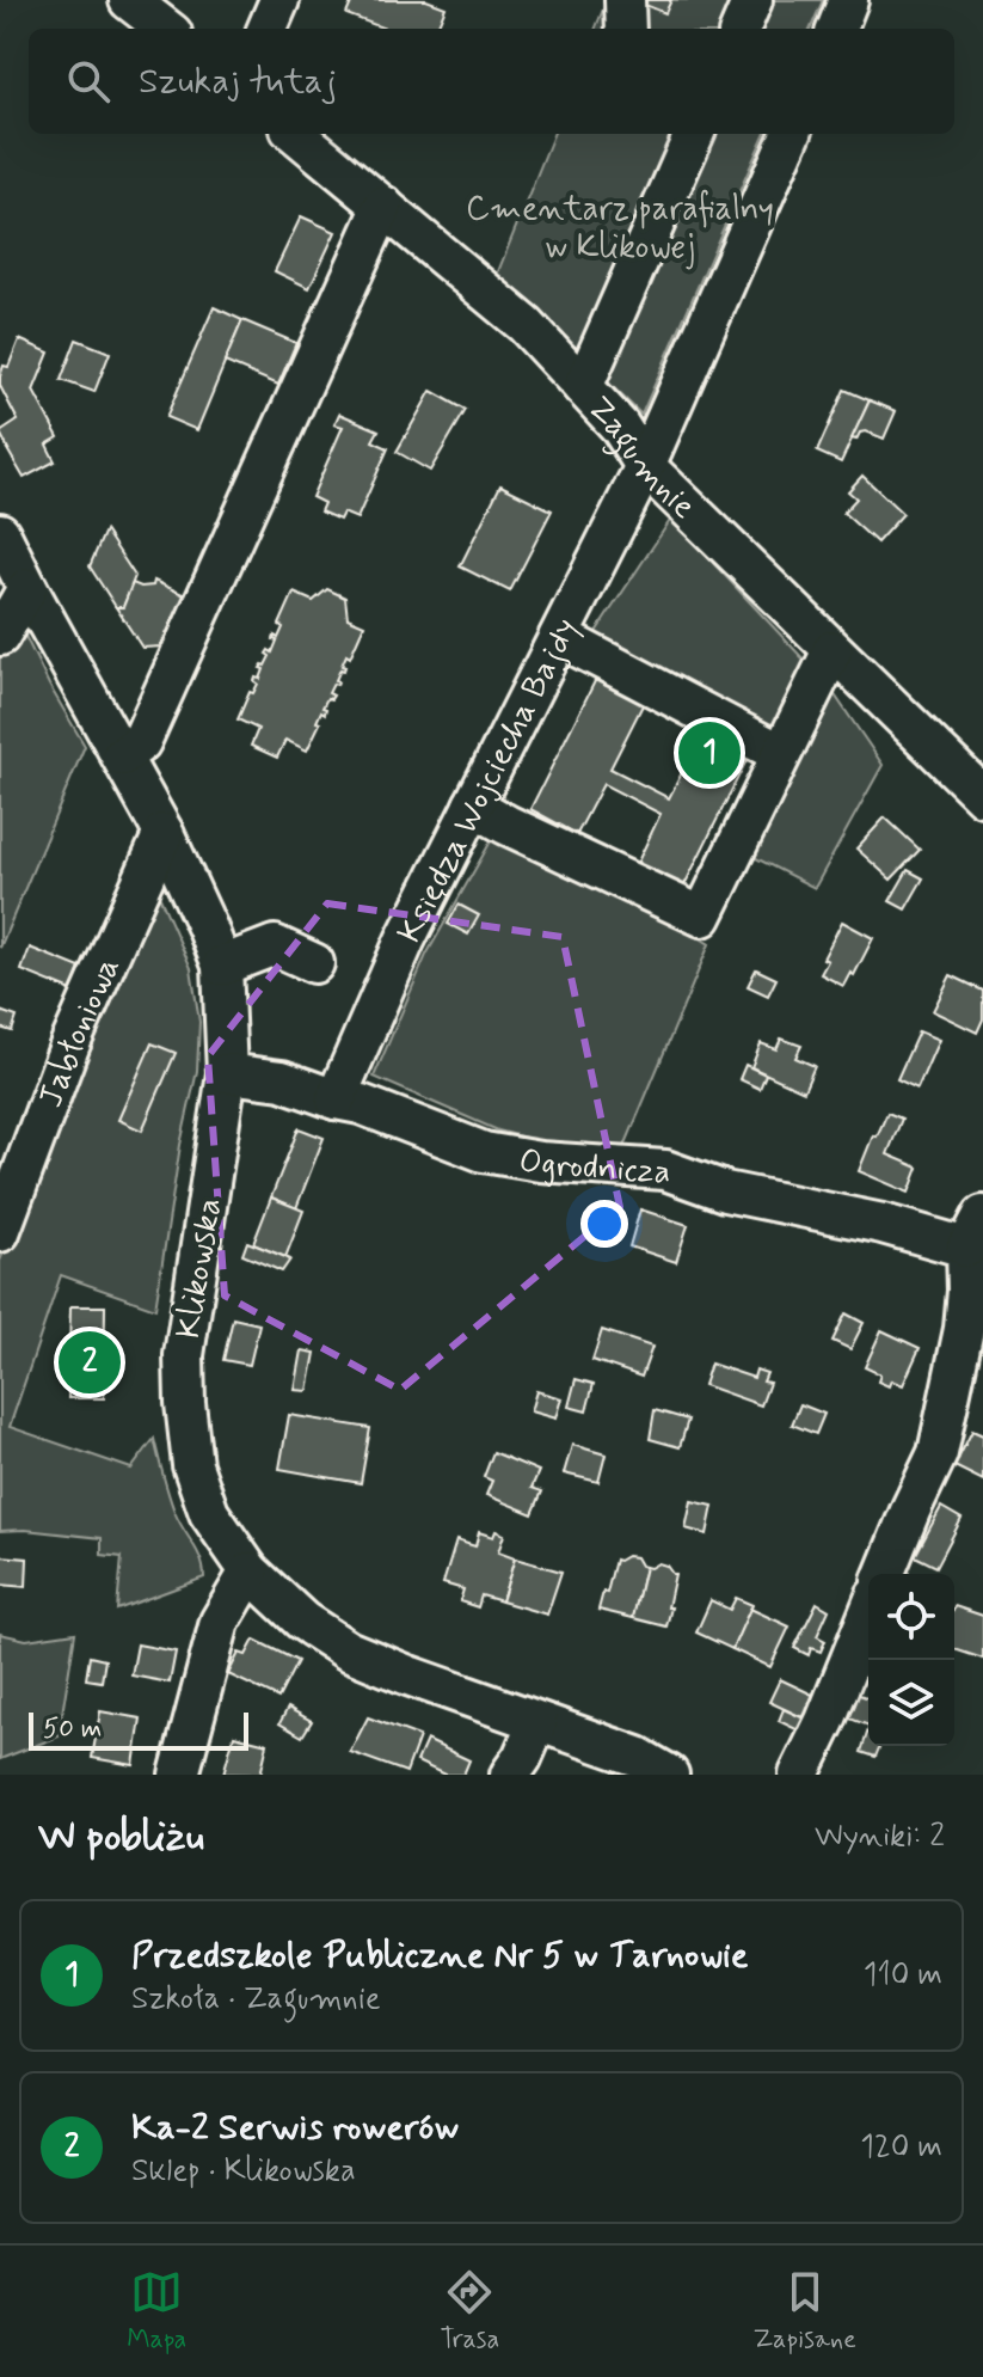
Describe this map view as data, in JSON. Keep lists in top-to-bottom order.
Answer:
{
  "streets": {
    "street": [
      "Zagumnie",
      "Księdza Wojciecha Bajdy",
      "Jabłoniowa",
      "Ogrodnicza",
      "Klikowska"
    ]
  },
  "crossings": [
    ["Zagumnie", "Księdza Wojciecha Bajdy"],
    ["Księdza Wojciecha Bajdy", "Ogrodnicza"],
    ["Jabłoniowa", "Klikowska"],
    ["Ogrodnicza", "Klikowska"]
  ],
  "parks": ["Cmentarz parafialny w Klikowej"],
  "scale_bar": "50 m",
  "page": {
    "search": "Szukaj tutaj",
    "pins": ["1", "2"],
    "scale": "50 m",
    "heading": ["W pobliżu", "Wyniki: 2"],
    "list": [
      {
        "mark": "1",
        "name": "Przedszkole Publiczne Nr 5 w Tarnowie",
        "note": "Szkoła · Zagumnie",
        "value": "110 m"
      },
      {
        "mark": "2",
        "name": "Ka-2 Serwis rowerów",
        "note": "Sklep · Klikowska",
        "value": "120 m"
      }
    ],
    "nav": ["Mapa", "Trasa", "Zapisane"]
  }
}
